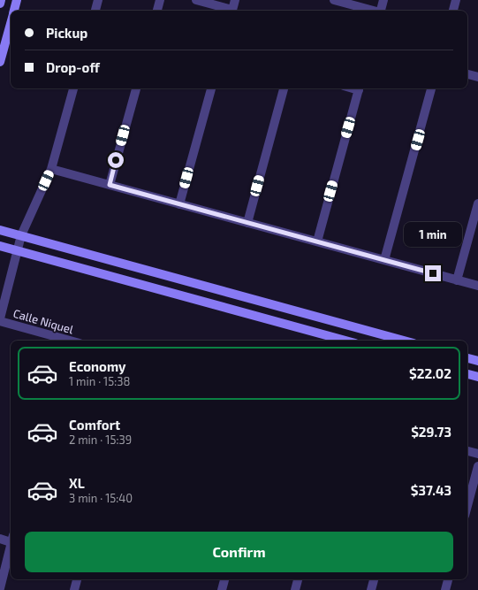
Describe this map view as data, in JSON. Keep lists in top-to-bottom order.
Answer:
{
  "streets": {
    "street": ["Calle Niquel"]
  },
  "page": {
    "banner": ["Pickup", "Drop-off"],
    "bubble": "1 min",
    "list": [
      {
        "name": "Economy",
        "note": "1 min · 15:38",
        "value": "$22.02"
      },
      {
        "name": "Comfort",
        "note": "2 min · 15:39",
        "value": "$29.73"
      },
      {
        "name": "XL",
        "note": "3 min · 15:40",
        "value": "$37.43"
      }
    ],
    "buttons": "Confirm"
  }
}
